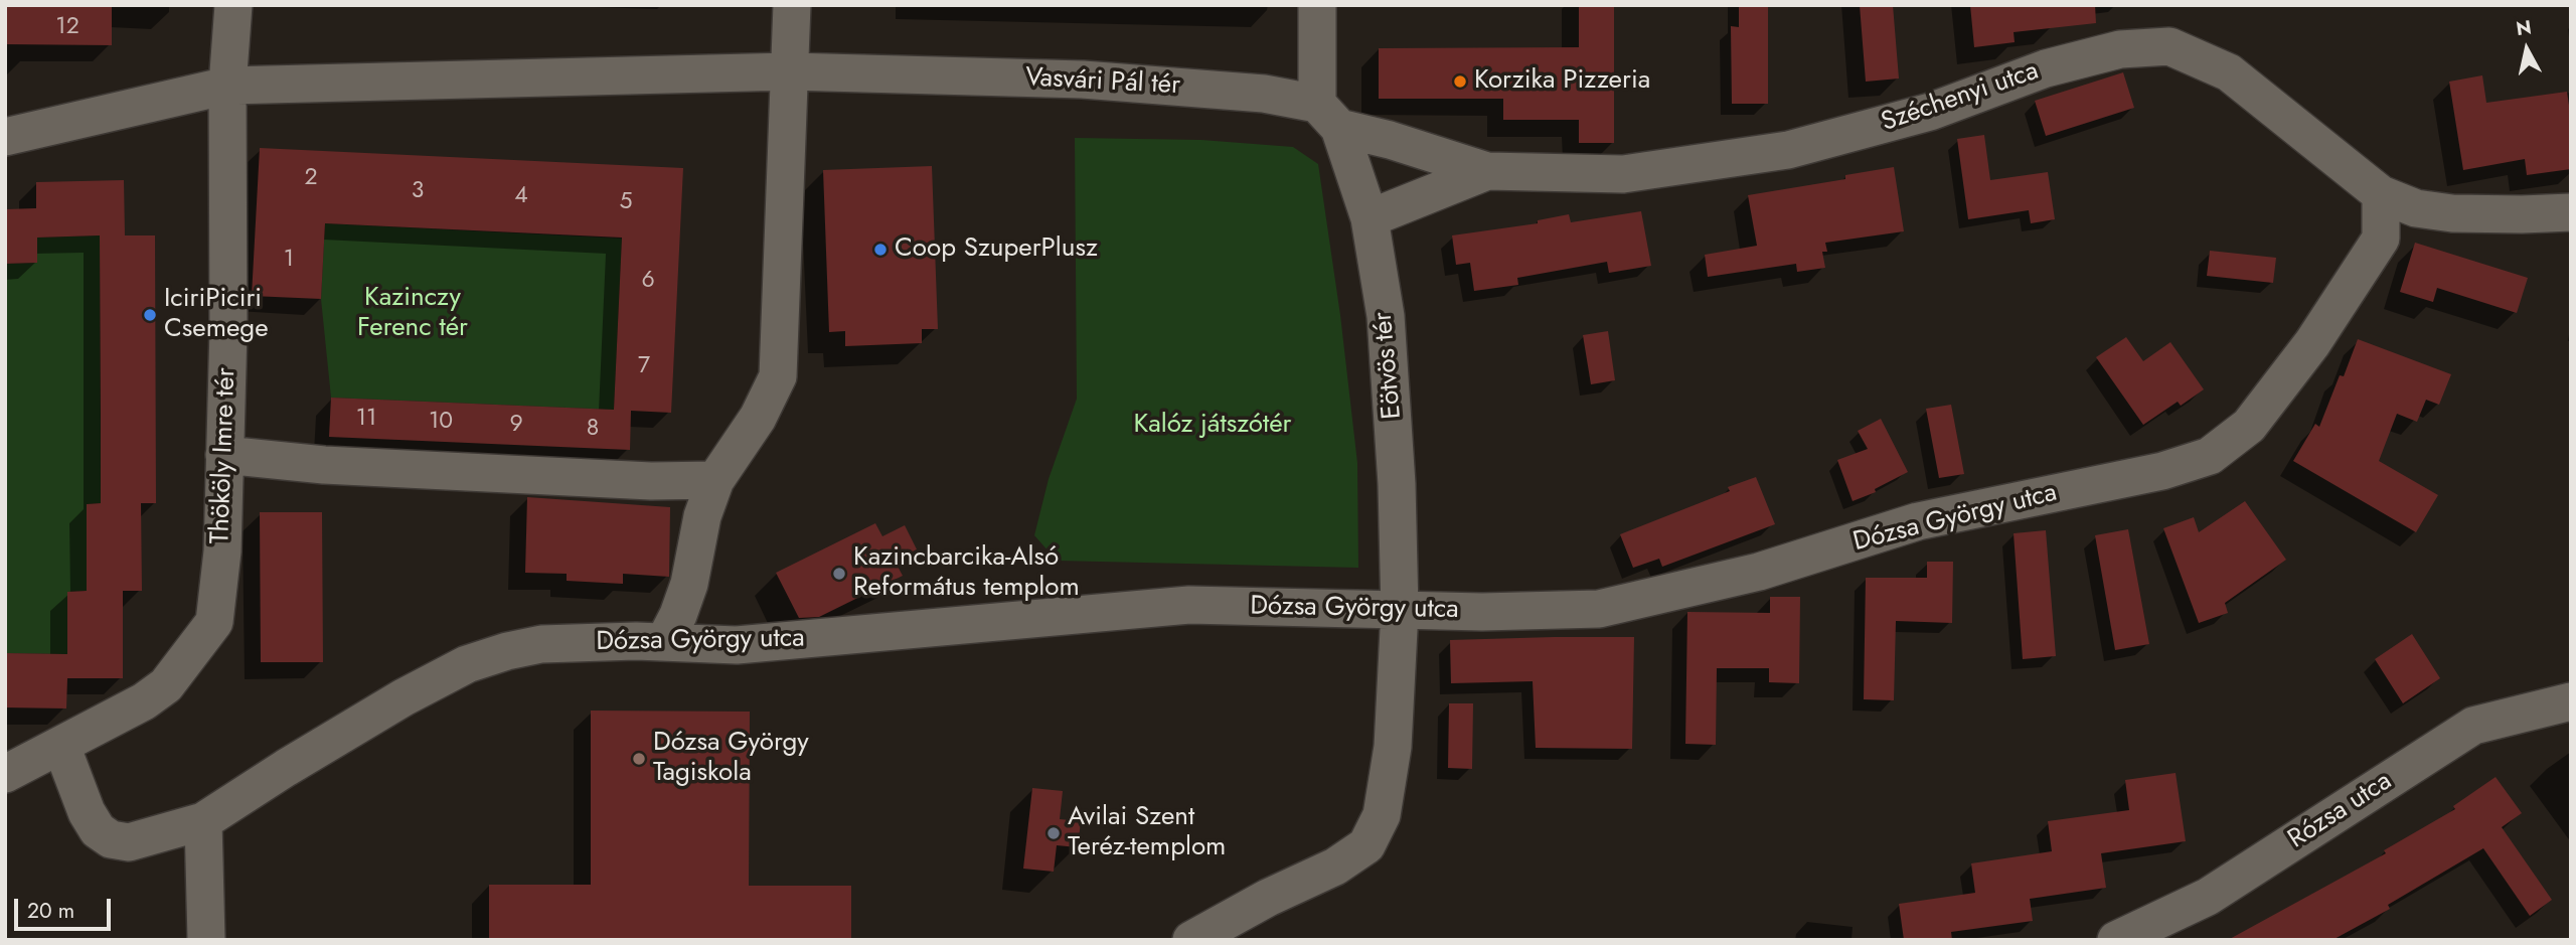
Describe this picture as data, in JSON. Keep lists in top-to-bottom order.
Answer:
{
  "streets": {
    "street": [
      "Vasvári Pál tér",
      "Széchenyi utca",
      "Eötvös tér",
      "Thököly Imre tér",
      "Dózsa György utca",
      "Rózsa utca"
    ]
  },
  "crossings": [
    ["Vasvári Pál tér", "Széchenyi utca"],
    ["Vasvári Pál tér", "Eötvös tér"],
    ["Széchenyi utca", "Eötvös tér"],
    ["Széchenyi utca", "Dózsa György utca"],
    ["Eötvös tér", "Dózsa György utca"],
    ["Thököly Imre tér", "Dózsa György utca"]
  ],
  "parks": ["Kazinczy Ferenc tér", "Kalóz játszótér"],
  "places": [
    "Korzika Pizzeria",
    "Coop SzuperPlusz",
    "IciriPiciri Csemege",
    "Kazincbarcika-Alsó Református templom",
    "Dózsa György Tagiskola",
    "Avilai Szent Teréz-templom"
  ],
  "house_numbers": [
    "12",
    "2",
    "3",
    "4",
    "5",
    "1",
    "6",
    "7",
    "11",
    "10",
    "9",
    "8"
  ],
  "scale_bar": "20 m",
  "north": "top"
}
